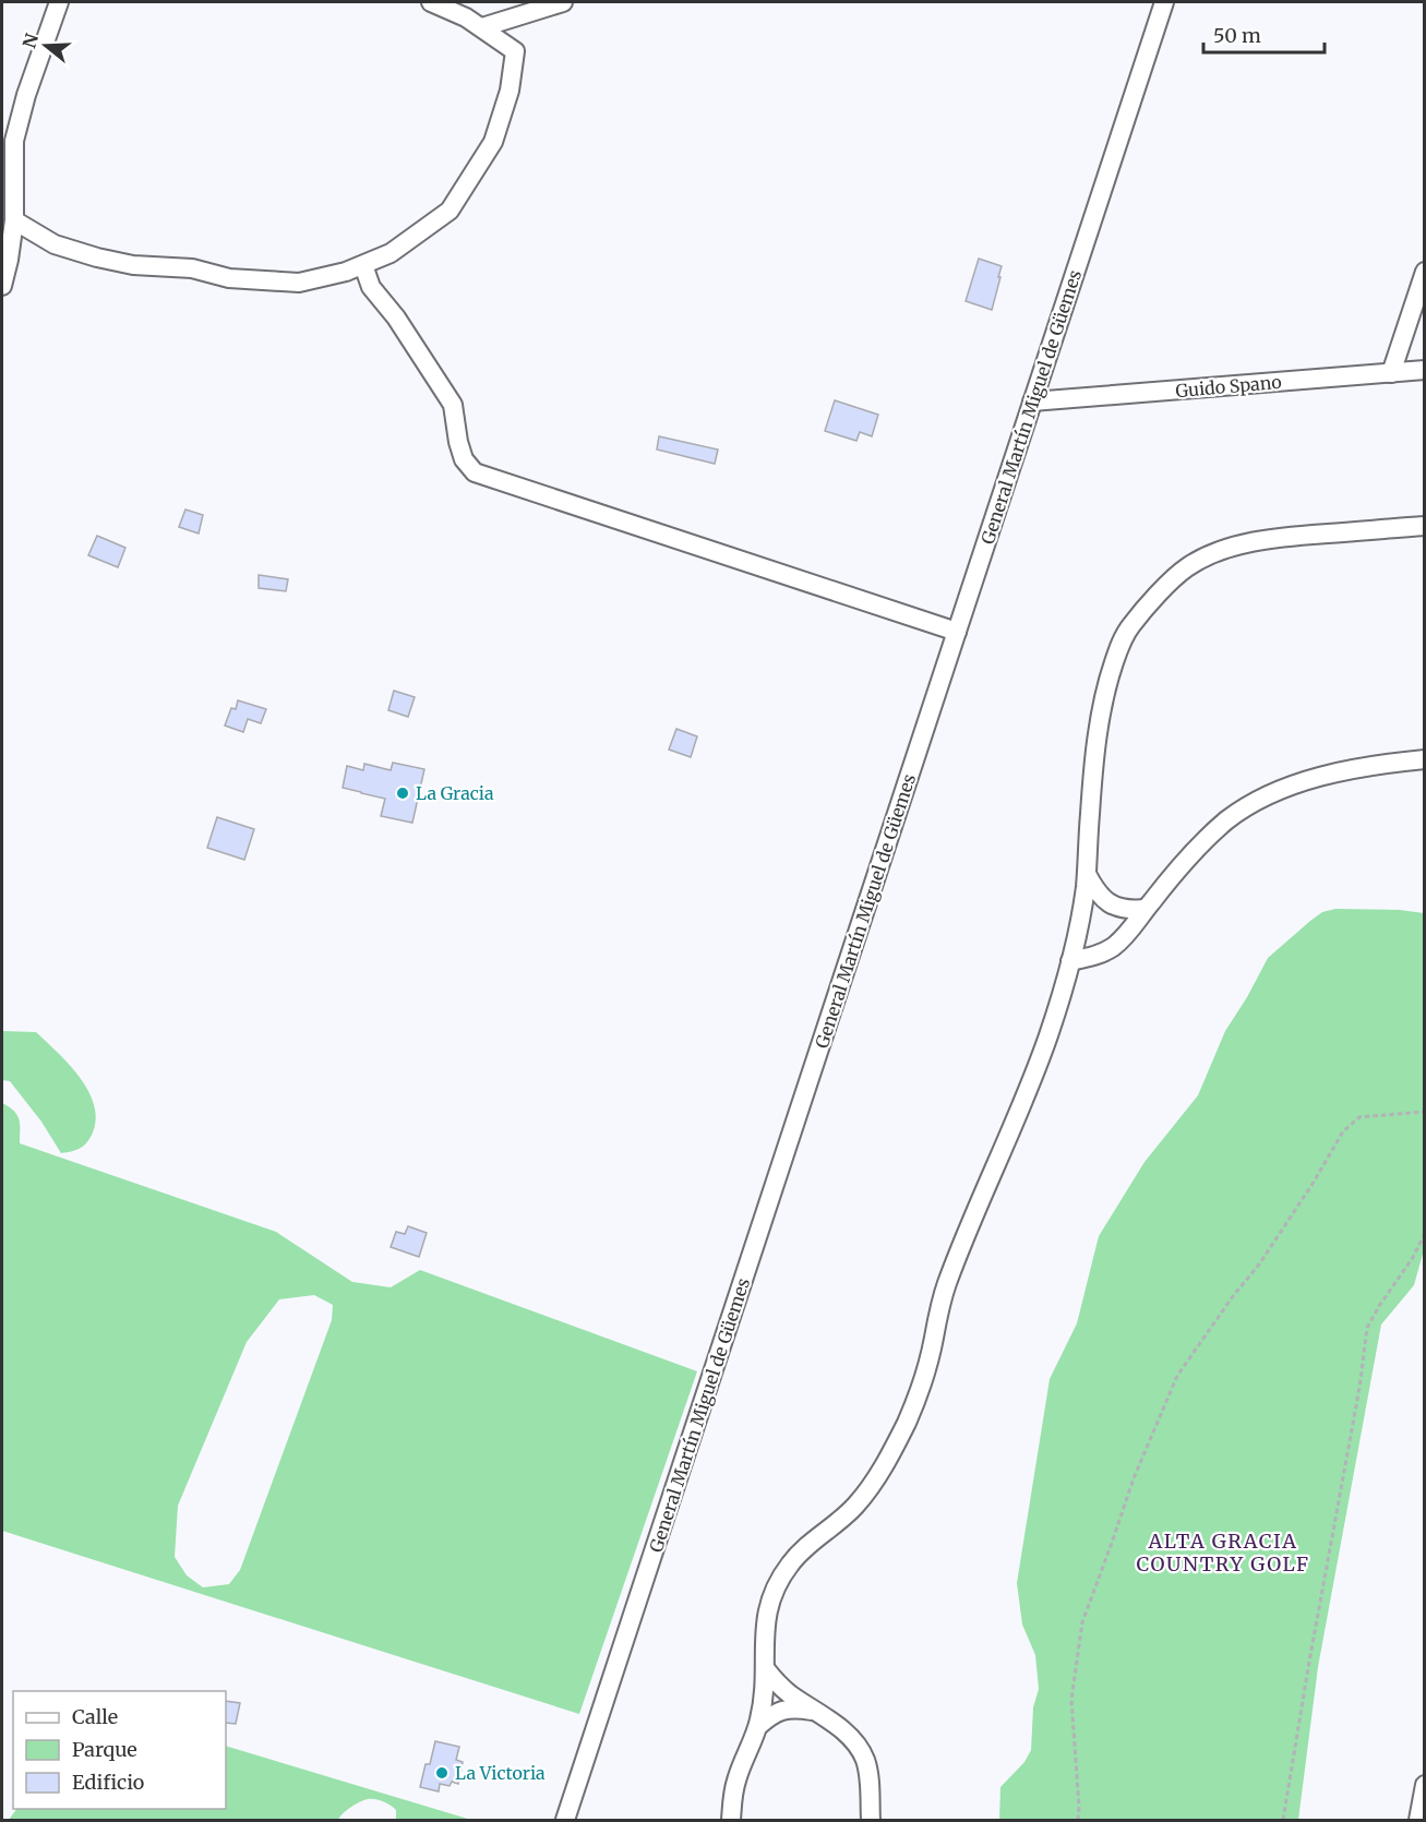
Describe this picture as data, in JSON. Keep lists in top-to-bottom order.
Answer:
{
  "streets": {
    "street": ["Guido Spano", "General Martín Miguel de Güemes"]
  },
  "crossings": [
    ["Guido Spano", "General Martín Miguel de Güemes"]
  ],
  "districts": ["ALTA GRACIA COUNTRY GOLF"],
  "places": ["La Gracia", "La Victoria"],
  "legend": ["Calle", "Parque", "Edificio"],
  "scale_bar": "50 m",
  "north": "left"
}
